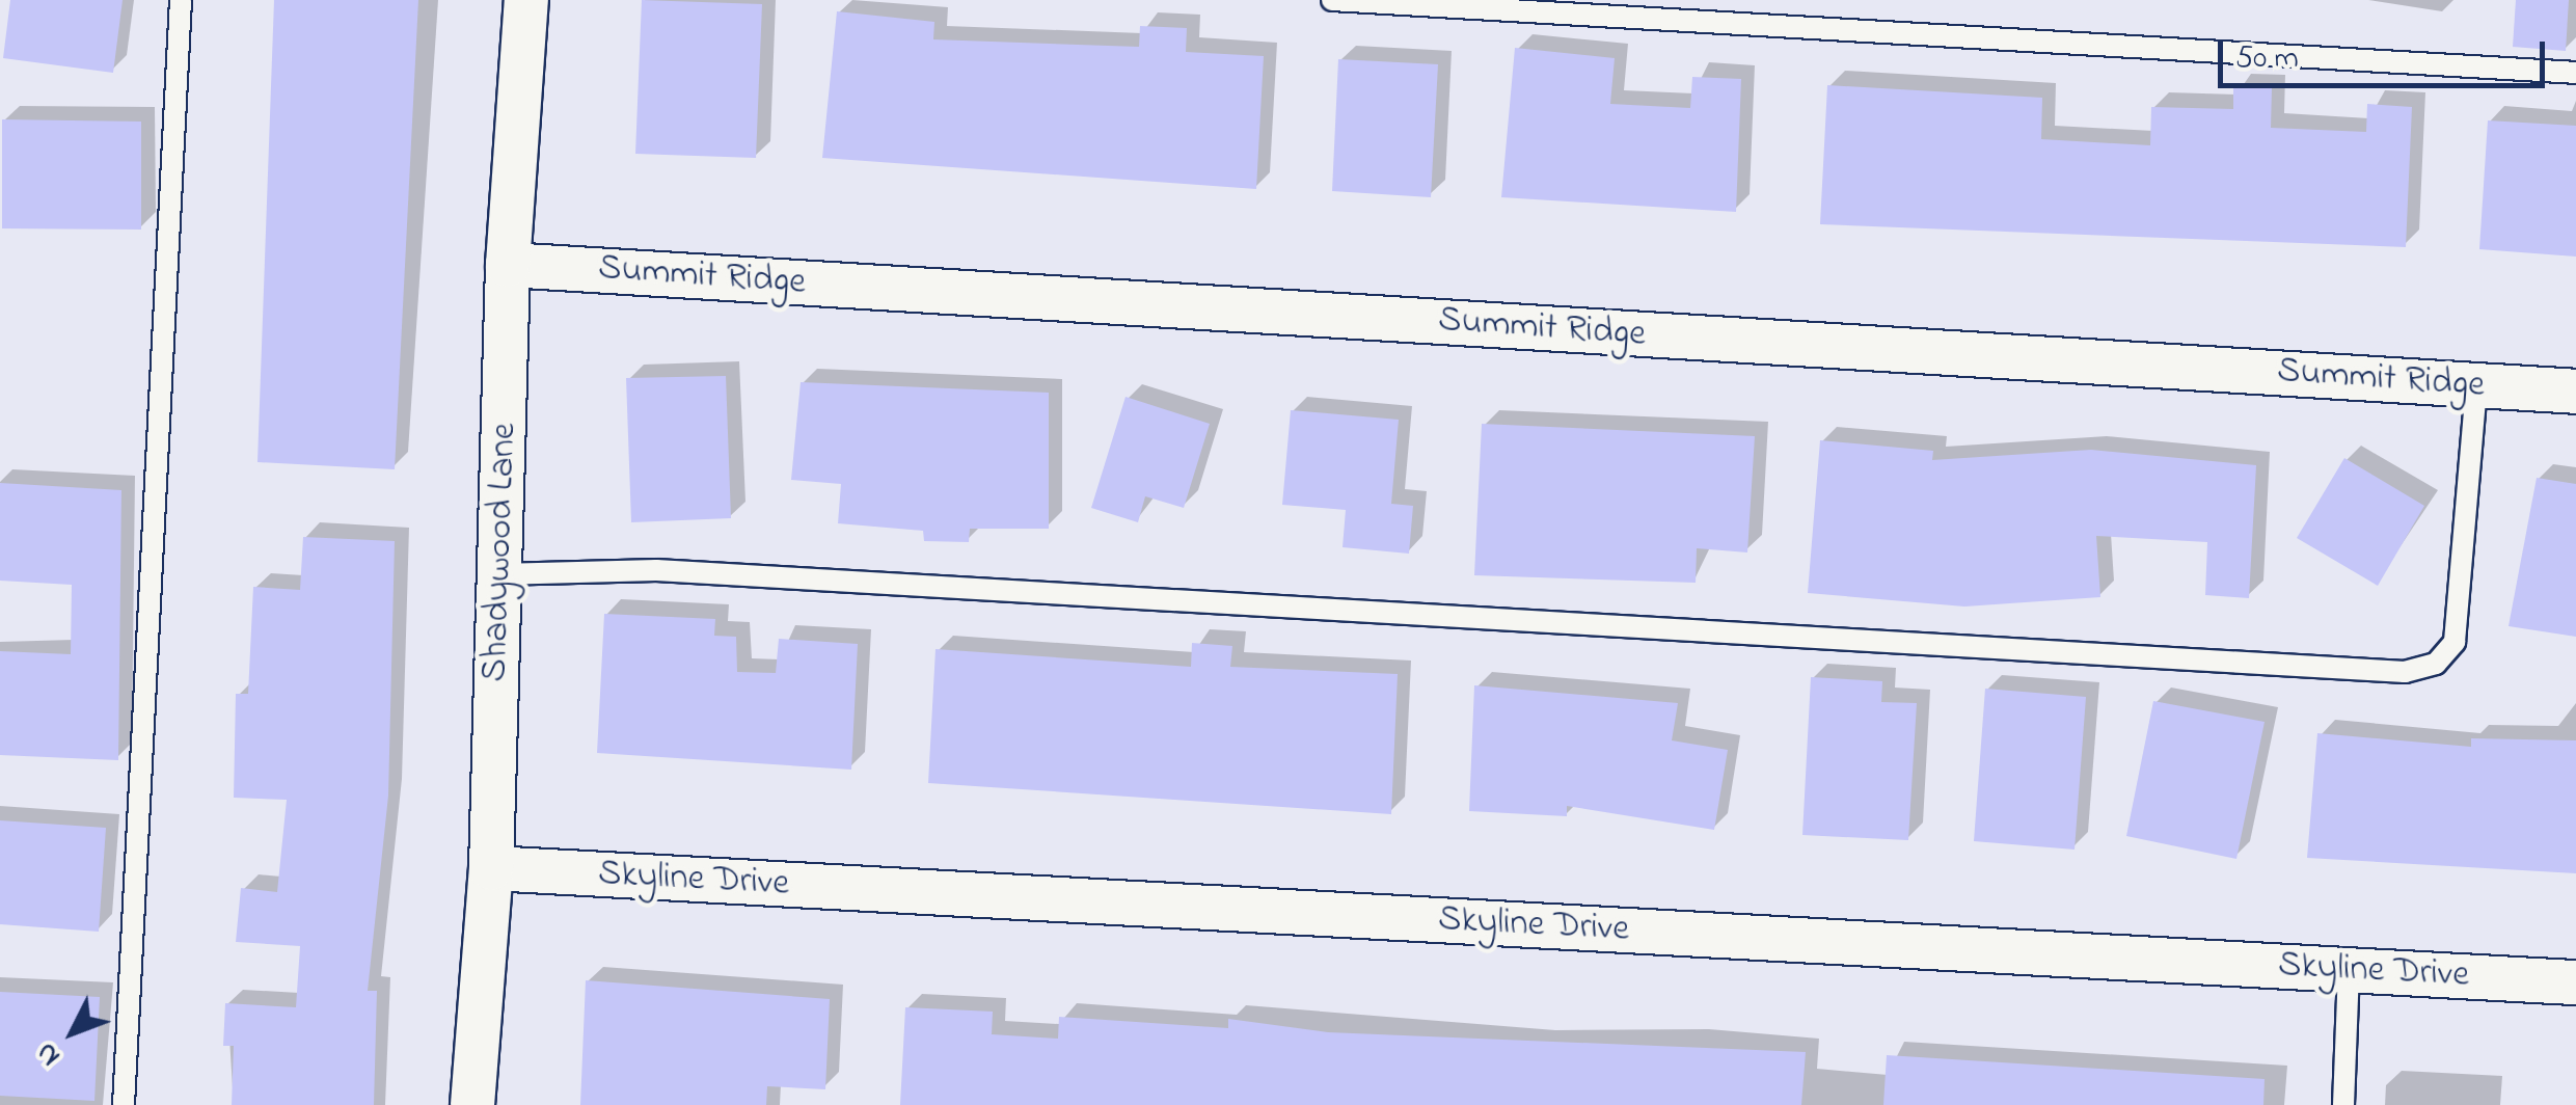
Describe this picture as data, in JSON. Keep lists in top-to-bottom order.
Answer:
{
  "streets": {
    "street": ["Summit Ridge", "Shadywood Lane", "Skyline Drive"]
  },
  "crossings": [
    ["Summit Ridge", "Shadywood Lane"],
    ["Shadywood Lane", "Skyline Drive"]
  ],
  "scale_bar": "50 m",
  "north": "bottom left"
}
